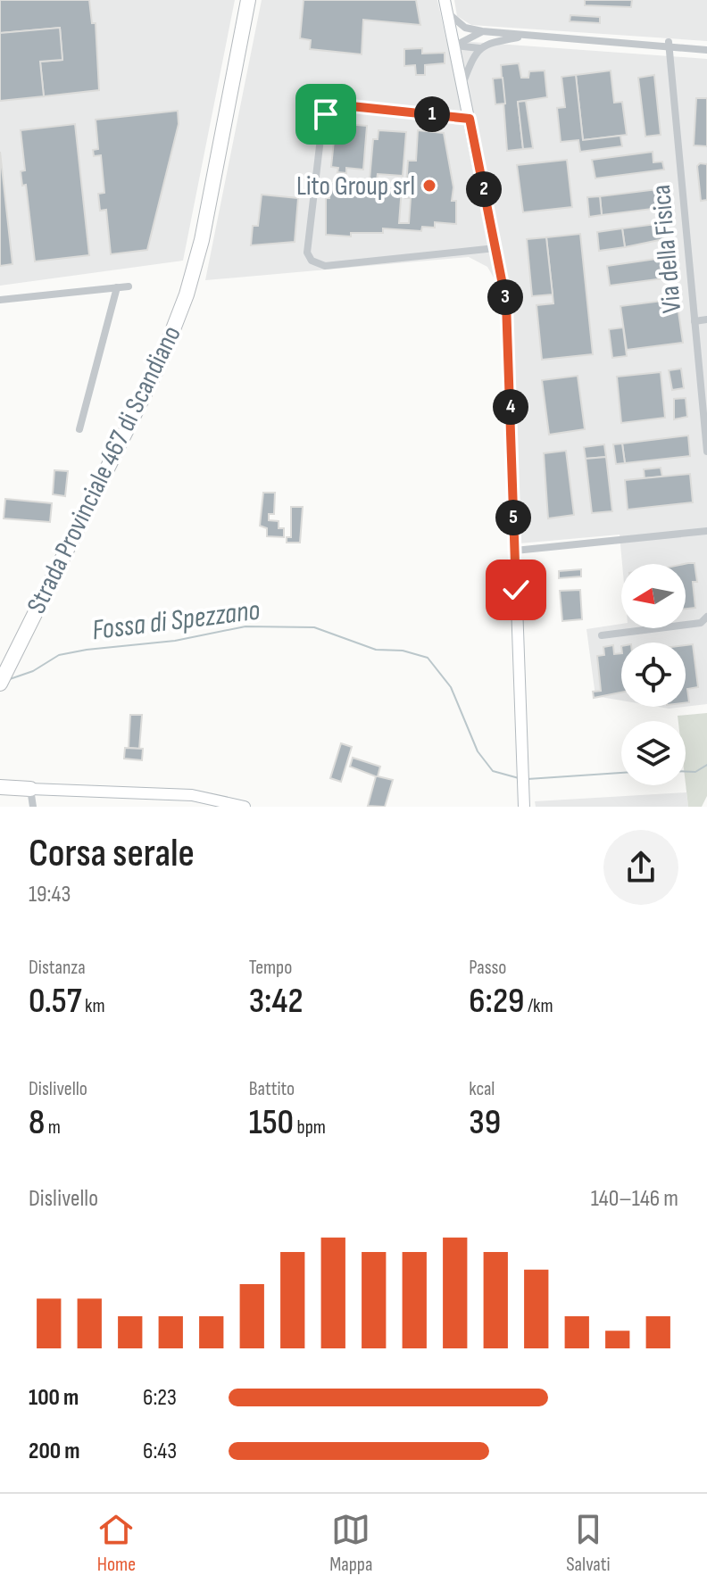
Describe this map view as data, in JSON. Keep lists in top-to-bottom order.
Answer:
{
  "streets": {
    "highway": ["Strada Provinciale 467 di Scandiano"],
    "street": ["Via della Fisica"]
  },
  "water": ["Fossa di Spezzano"],
  "places": ["Lito Group srl"],
  "north": "left",
  "page": {
    "pins": [
      "1",
      "2",
      "3",
      "4",
      "5"
    ],
    "heading": ["Corsa serale", "19:43"],
    "stats": [
      ["Distanza", "0.57 km"],
      ["Tempo", "3:42"],
      ["Passo", "6:29 /km"],
      ["Dislivello", "8 m"],
      ["Battito", "150 bpm"],
      ["kcal", "39"]
    ],
    "chart": ["Dislivello", "140–146 m"],
    "list": [
      {
        "name": "100 m",
        "note": "6:23"
      },
      {
        "name": "200 m",
        "note": "6:43"
      }
    ],
    "tabs": ["Home", "Mappa", "Salvati"]
  }
}
